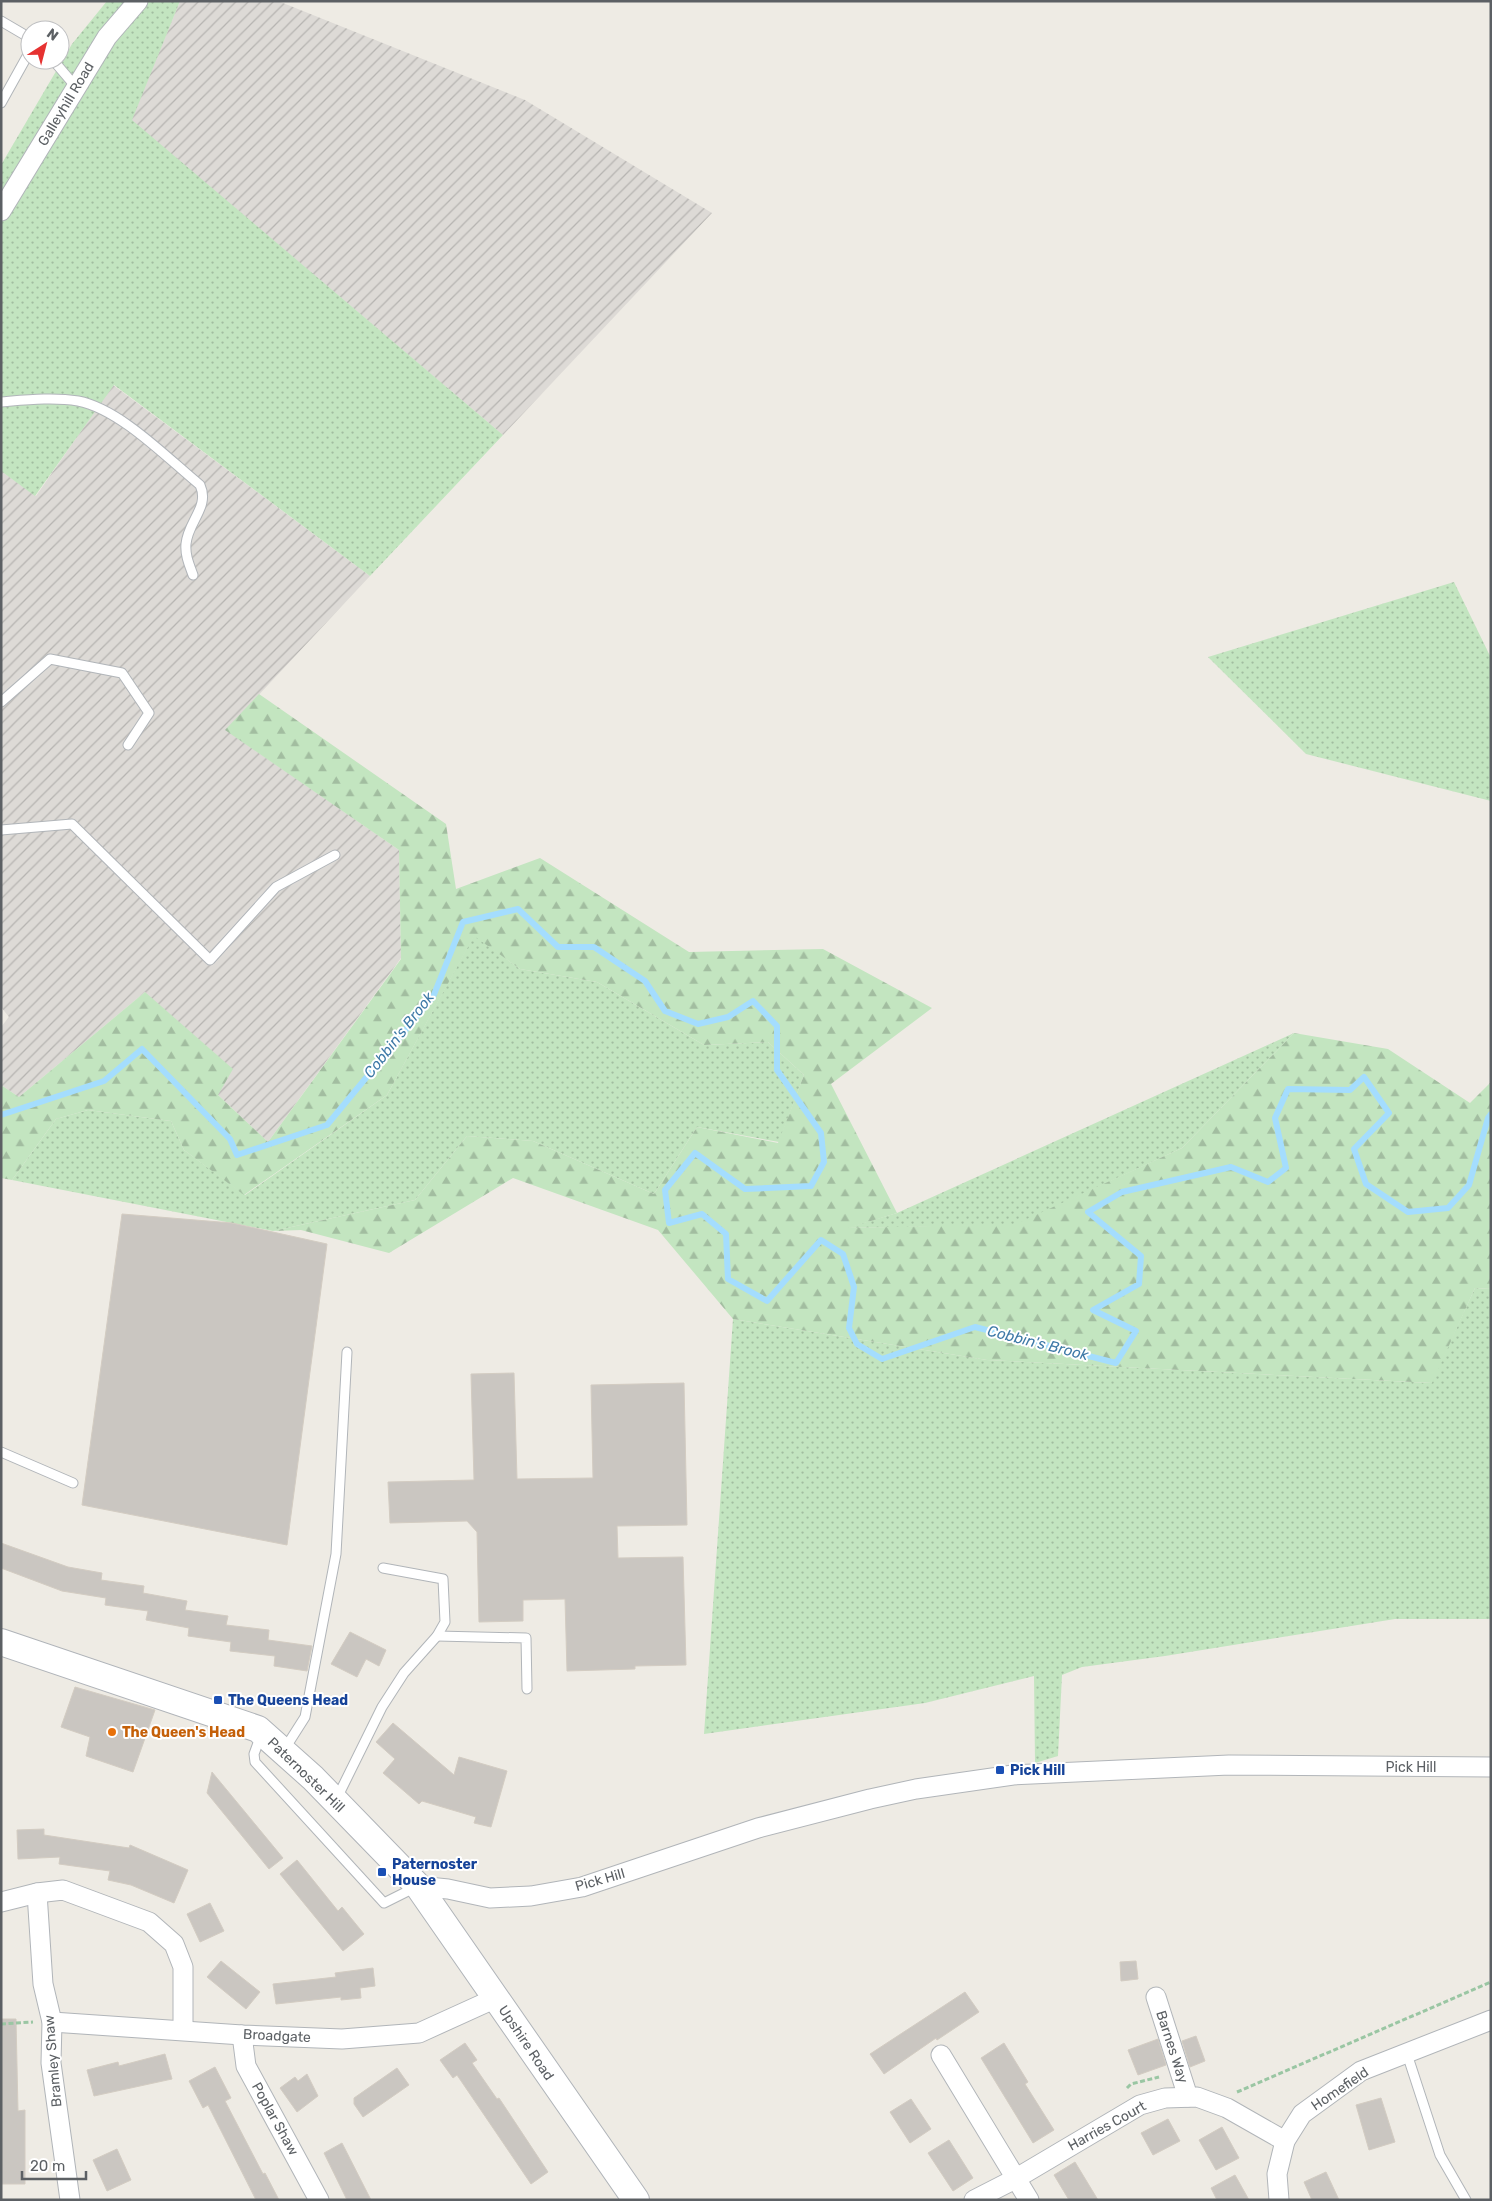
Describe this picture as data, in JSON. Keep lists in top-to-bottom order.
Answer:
{
  "streets": {
    "street": [
      "Galleyhill Road",
      "Pick Hill",
      "Paternoster Hill",
      "Broadgate",
      "Upshire Road",
      "Barnes Way",
      "Bramley Shaw",
      "Homefield",
      "Poplar Shaw",
      "Harries Court"
    ]
  },
  "crossings": [
    ["Pick Hill", "Paternoster Hill"],
    ["Pick Hill", "Upshire Road"],
    ["Paternoster Hill", "Upshire Road"],
    ["Broadgate", "Upshire Road"],
    ["Broadgate", "Bramley Shaw"],
    ["Broadgate", "Poplar Shaw"],
    ["Barnes Way", "Harries Court"],
    ["Homefield", "Harries Court"]
  ],
  "water": ["Cobbin's Brook"],
  "places": {
    "transit": ["The Queens Head", "Pick Hill", "Paternoster House"],
    "other": ["The Queen's Head"]
  },
  "scale_bar": "20 m",
  "north": "top right"
}
